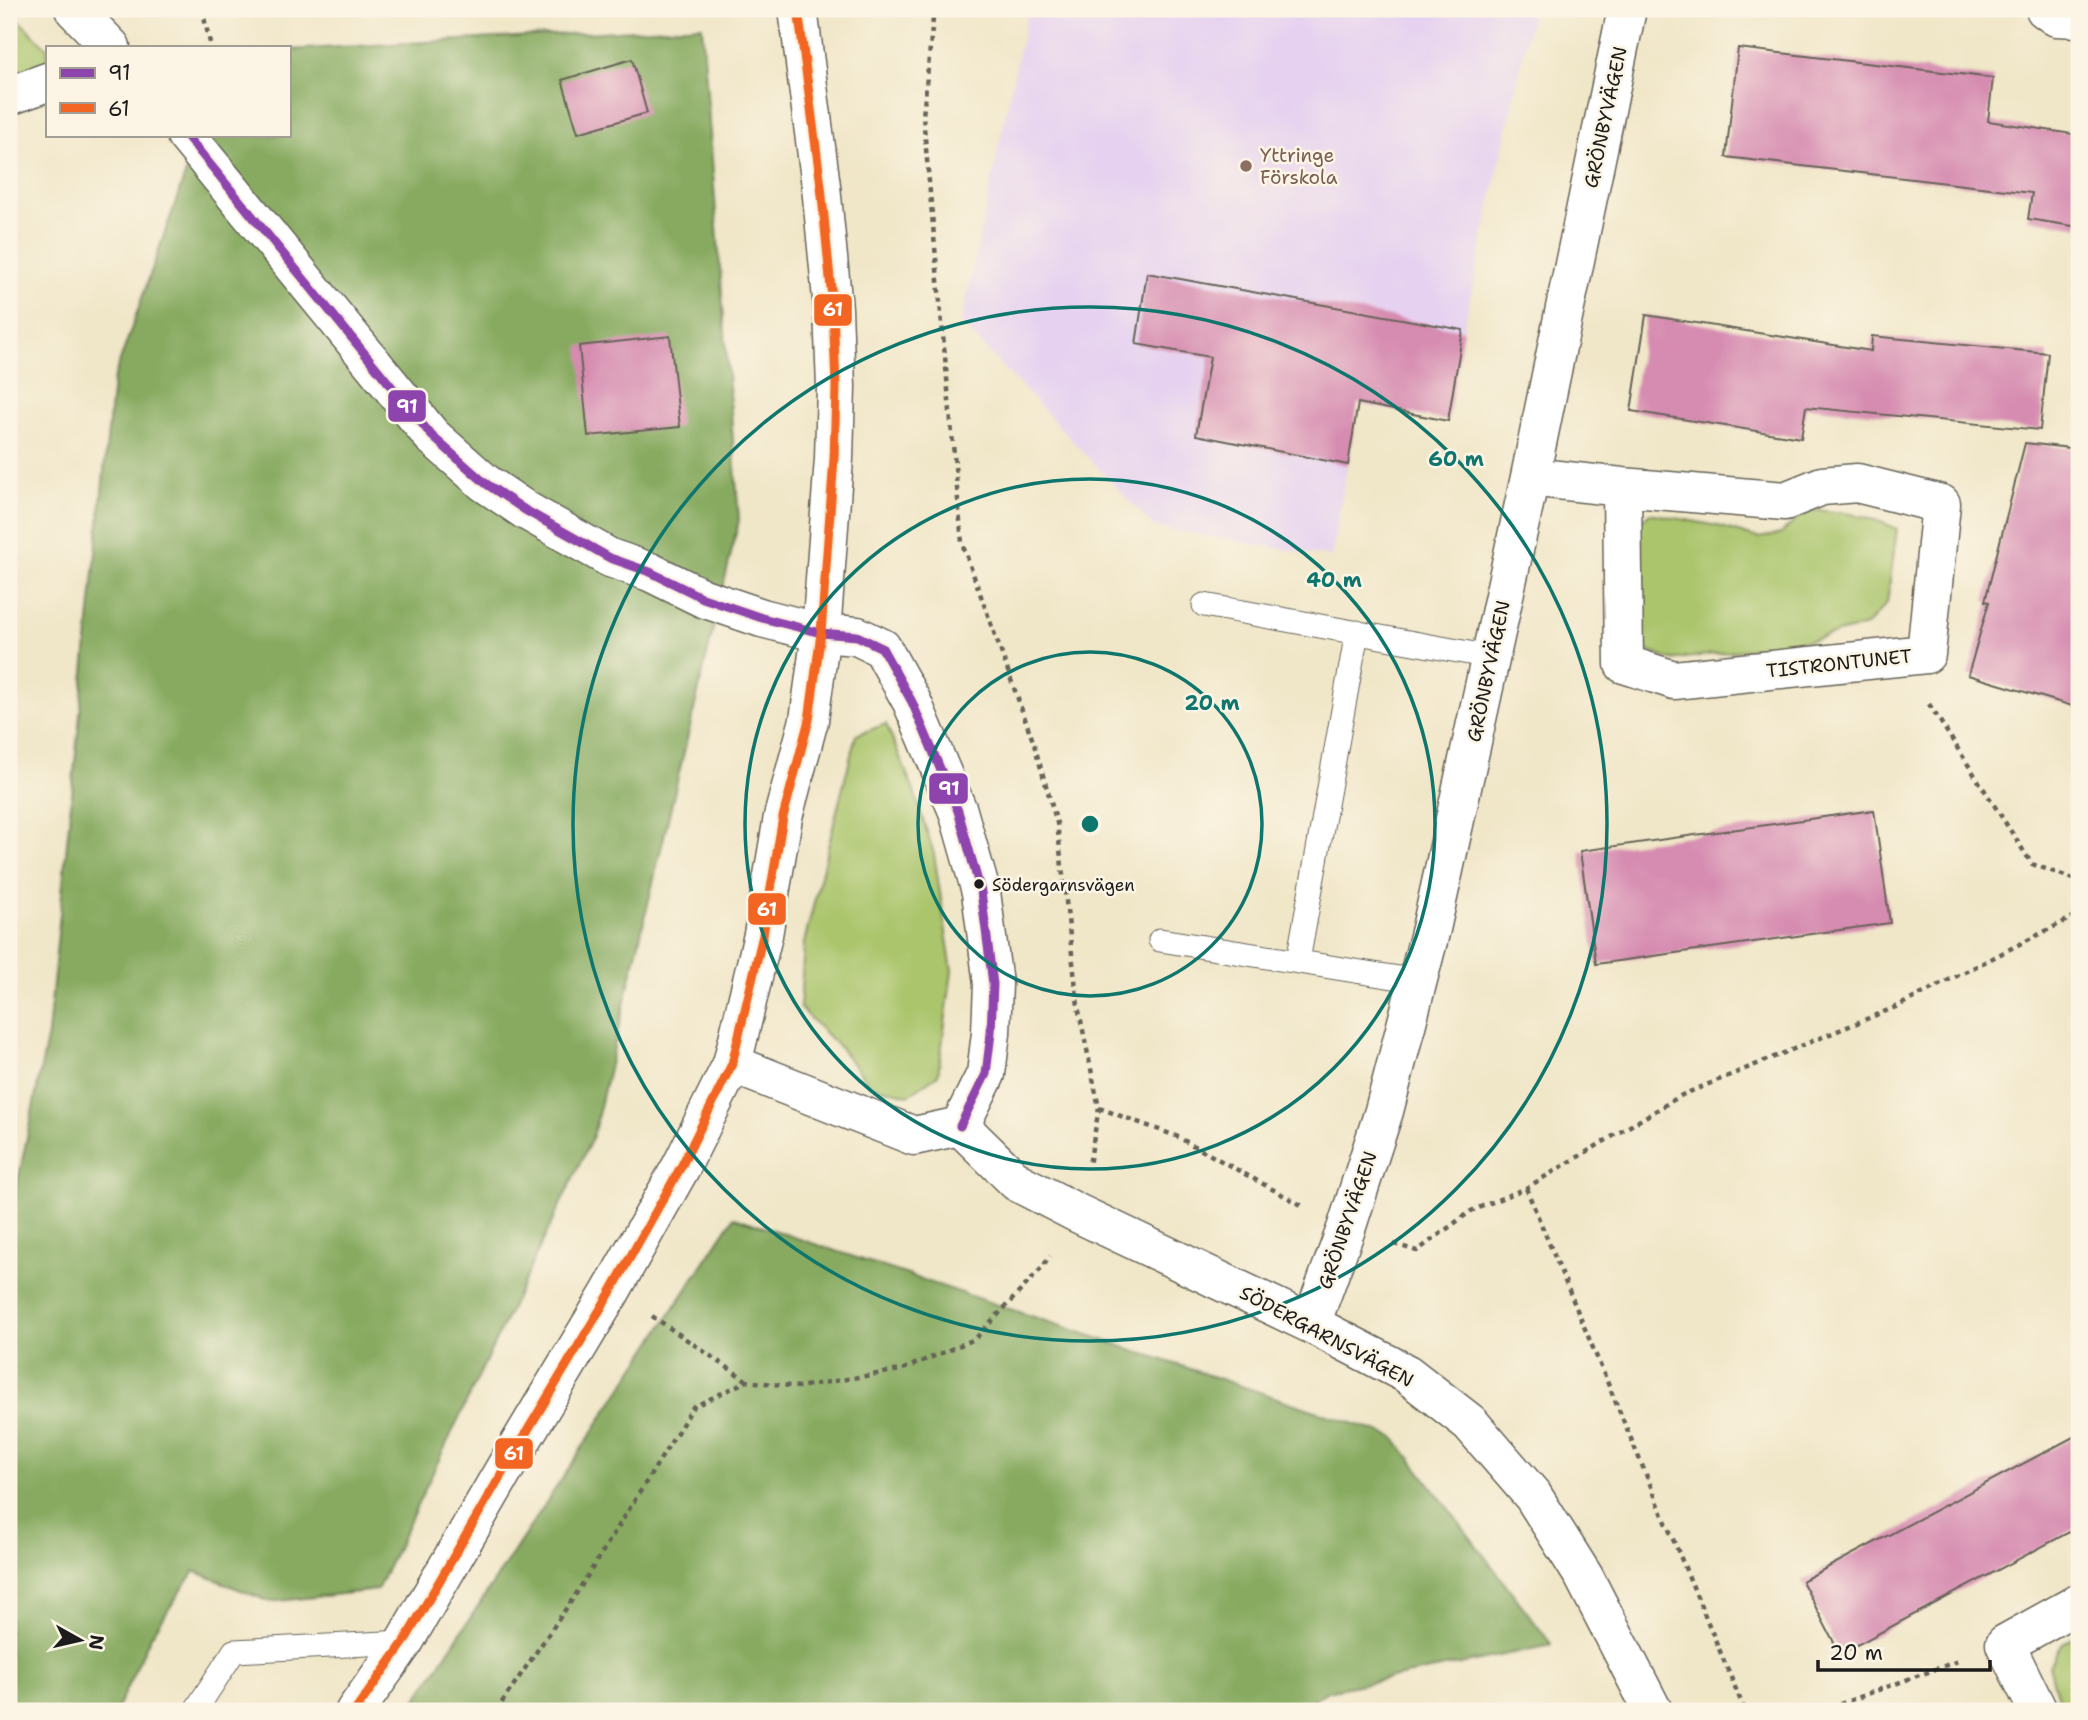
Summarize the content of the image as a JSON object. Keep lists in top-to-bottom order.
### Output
{
  "streets": {
    "street": ["GRÖNBYVÄGEN", "TISTRONTUNET", "SÖDERGARNSVÄGEN"]
  },
  "crossings": [
    ["GRÖNBYVÄGEN", "TISTRONTUNET"],
    ["GRÖNBYVÄGEN", "SÖDERGARNSVÄGEN"]
  ],
  "places": ["Yttringe Förskola", "Södergarnsvägen"],
  "lines": ["transit line 61", "transit line 91"],
  "legend": ["91", "61"],
  "scale_bar": "20 m",
  "north": "right",
  "rings": ["60 m", "40 m", "20 m"]
}
